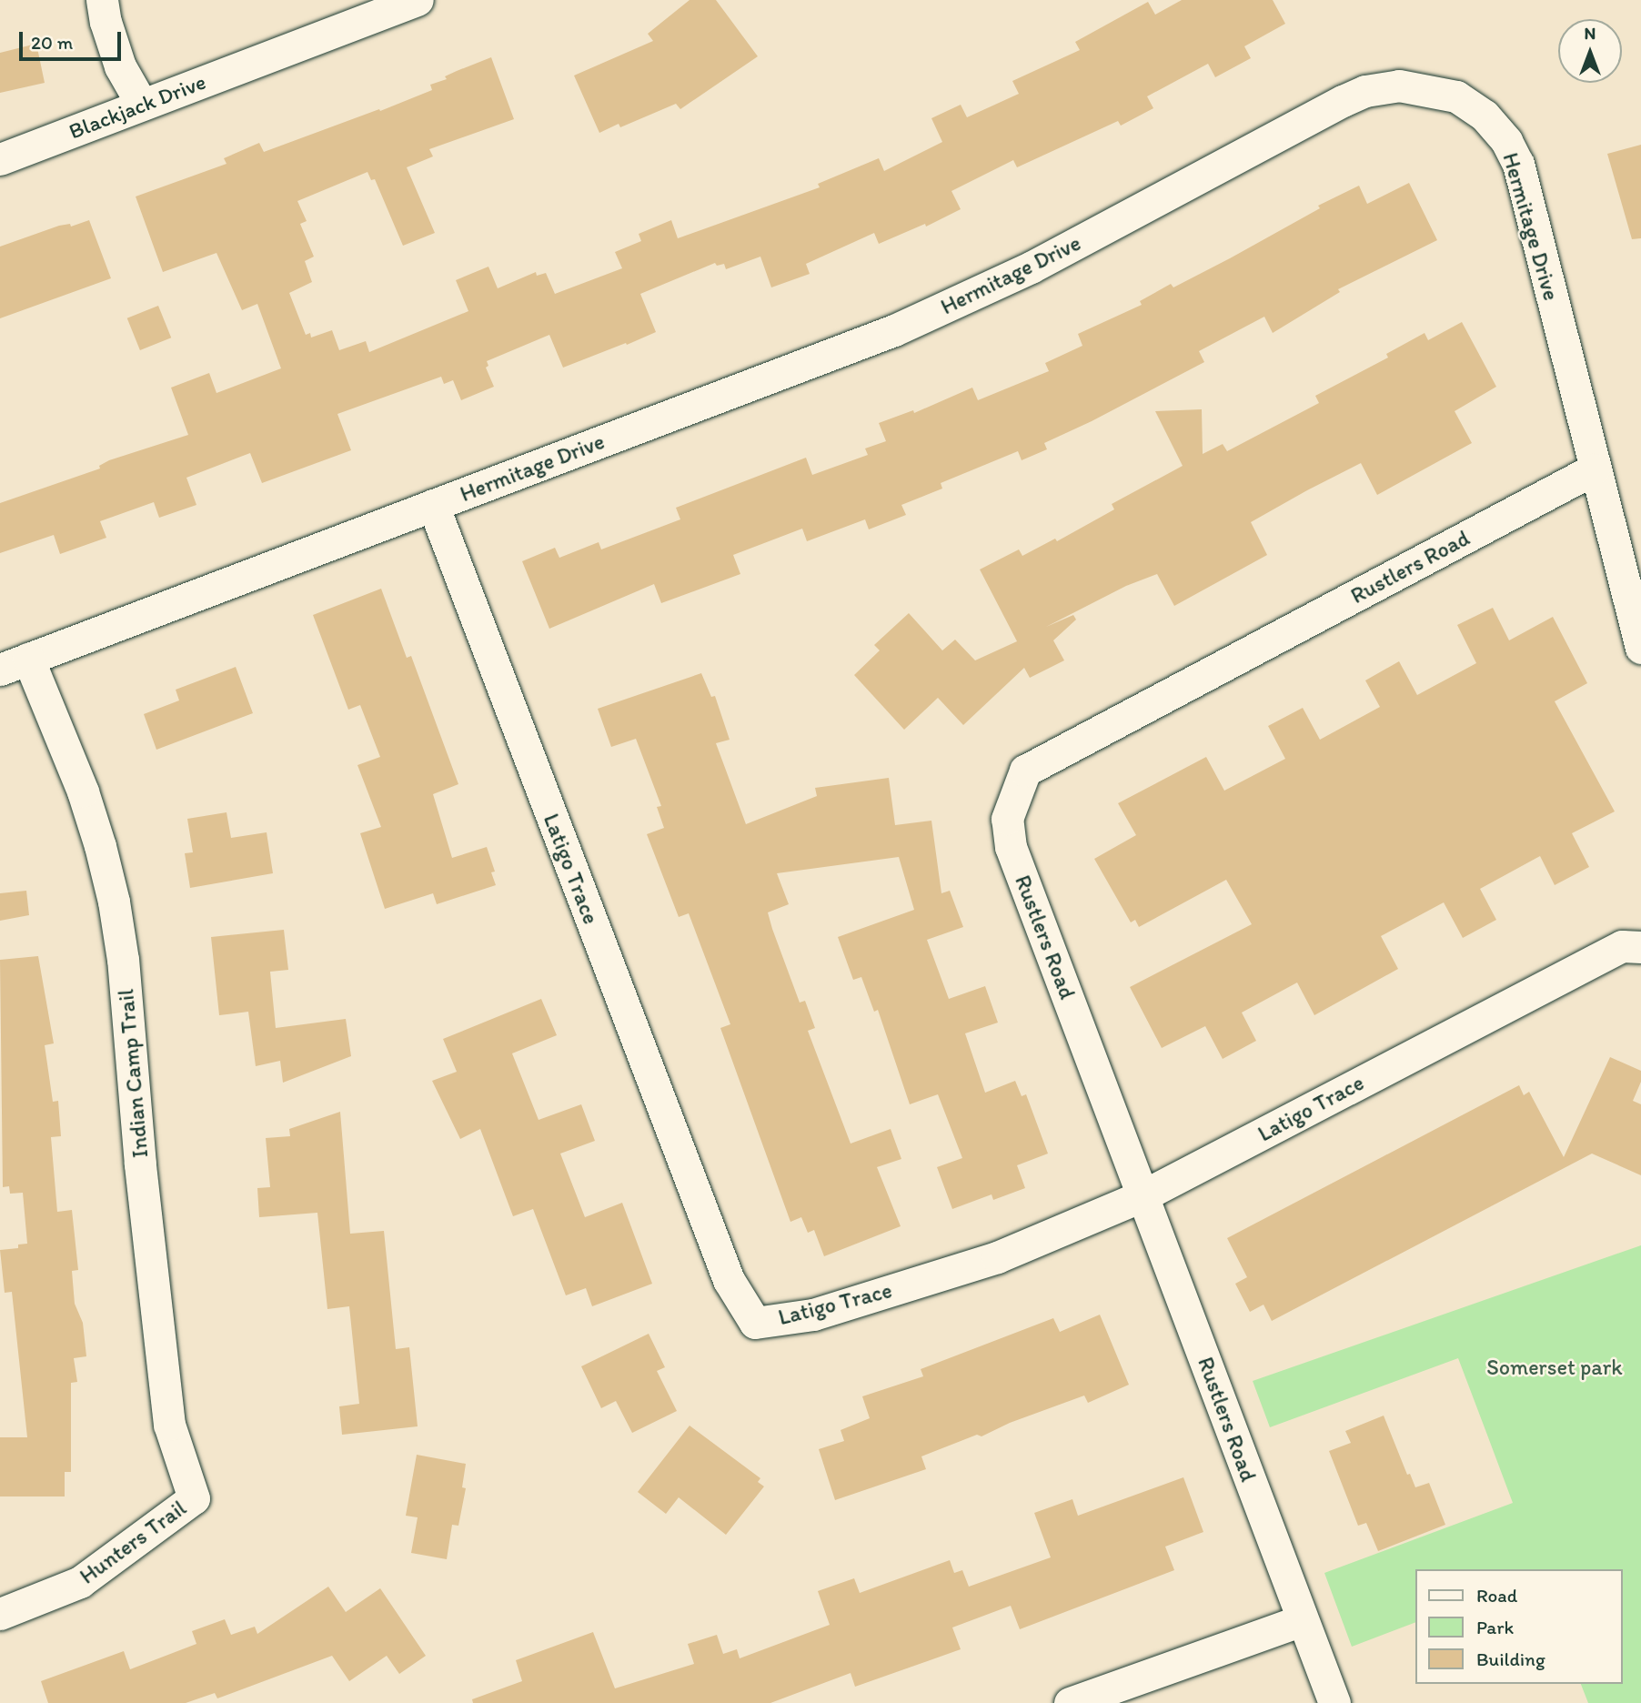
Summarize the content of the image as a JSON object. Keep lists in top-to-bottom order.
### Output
{
  "streets": {
    "street": [
      "Blackjack Drive",
      "Hermitage Drive",
      "Rustlers Road",
      "Latigo Trace",
      "Indian Camp Trail",
      "Hunters Trail"
    ]
  },
  "crossings": [
    ["Hermitage Drive", "Rustlers Road"],
    ["Hermitage Drive", "Latigo Trace"],
    ["Hermitage Drive", "Indian Camp Trail"],
    ["Rustlers Road", "Latigo Trace"],
    ["Indian Camp Trail", "Hunters Trail"]
  ],
  "parks": ["Somerset park"],
  "legend": ["Road", "Park", "Building"],
  "scale_bar": "20 m",
  "north": "top"
}
